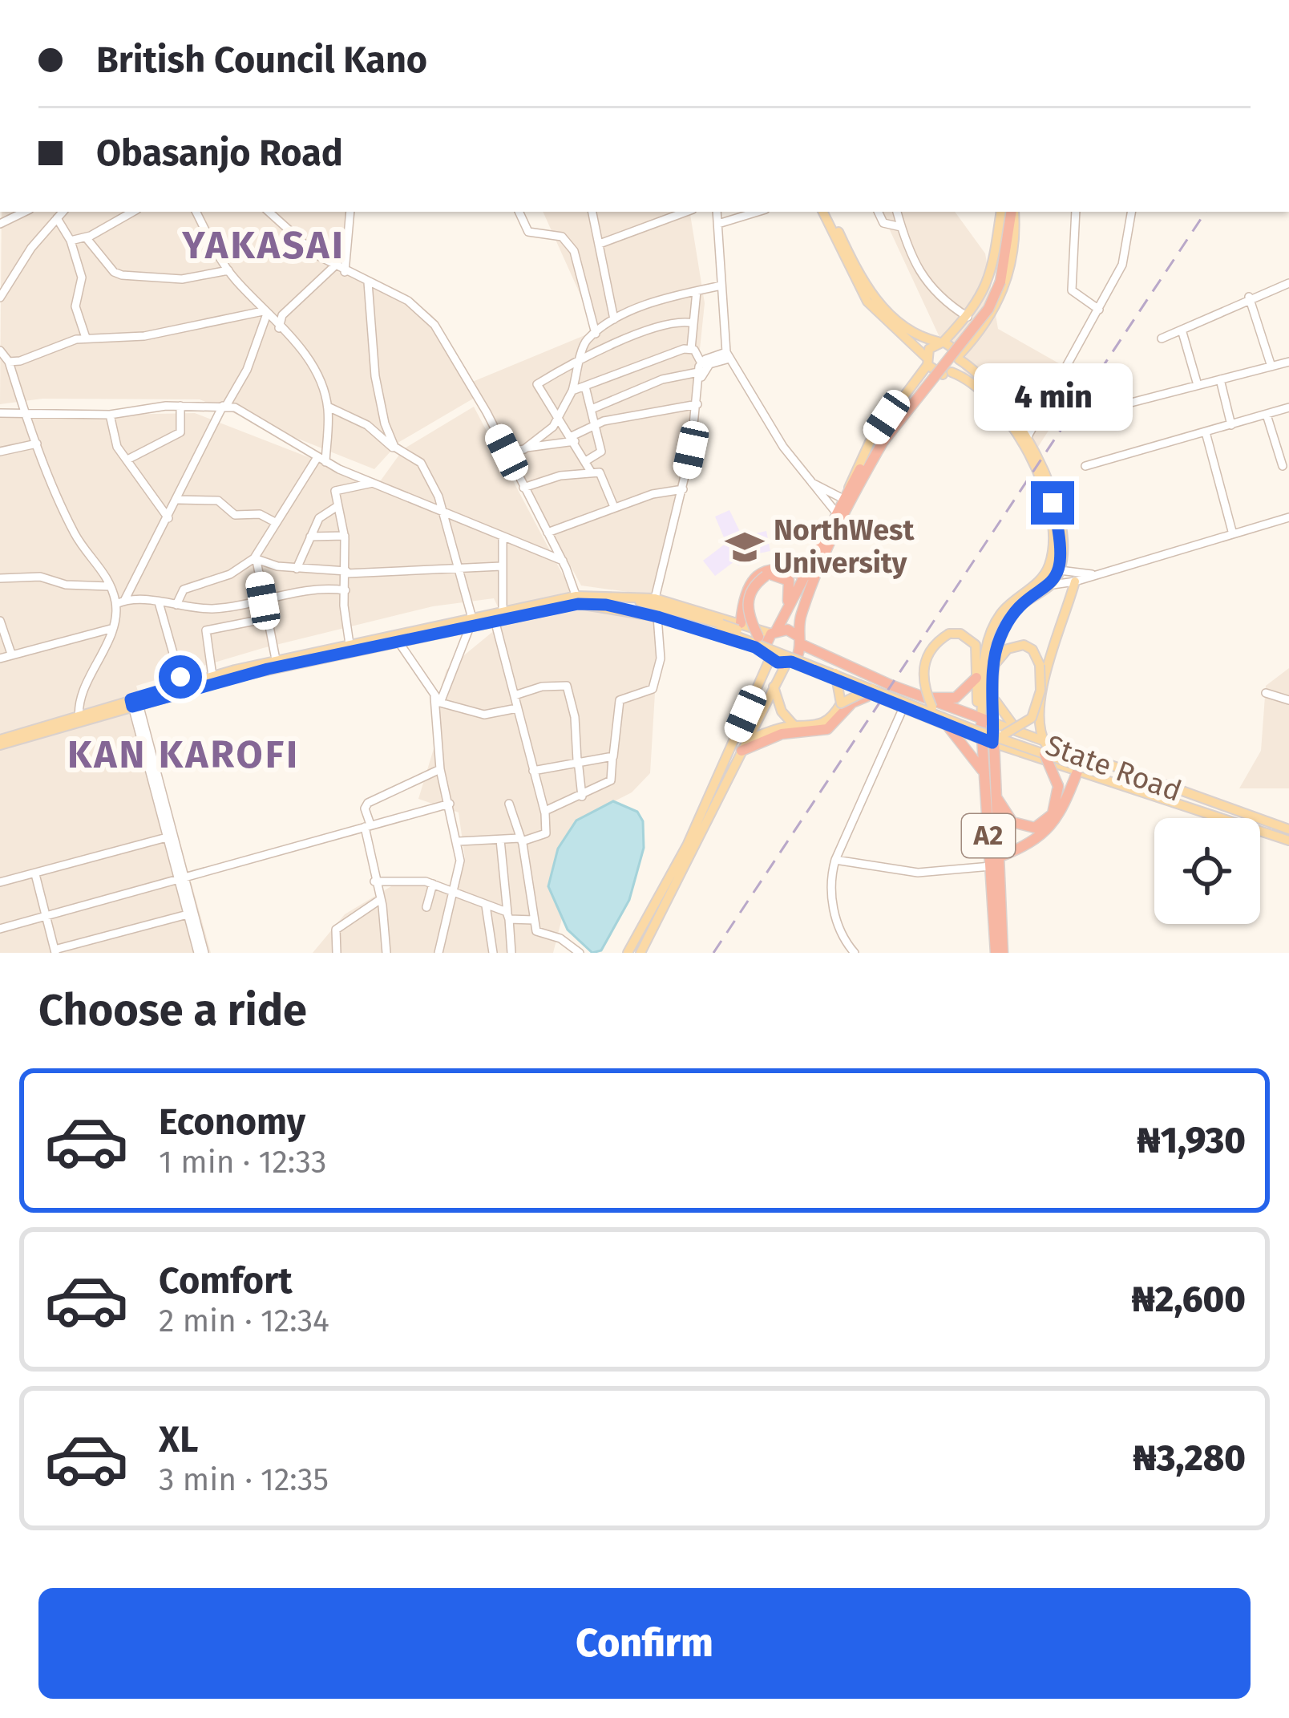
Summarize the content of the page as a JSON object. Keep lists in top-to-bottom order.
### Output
{
  "streets": {
    "highway": ["A2"],
    "main road": ["State Road"]
  },
  "crossings": [
    ["State Road", "A2"]
  ],
  "districts": ["YAKASAI", "KAN KAROFI"],
  "places": {
    "school or university": ["NorthWest University"]
  },
  "page": {
    "banner": ["British Council Kano", "Obasanjo Road"],
    "bubble": "4 min",
    "heading": "Choose a ride",
    "list": [
      {
        "name": "Economy",
        "note": "1 min · 12:33",
        "value": "₦1,930"
      },
      {
        "name": "Comfort",
        "note": "2 min · 12:34",
        "value": "₦2,600"
      },
      {
        "name": "XL",
        "note": "3 min · 12:35",
        "value": "₦3,280"
      }
    ],
    "buttons": "Confirm"
  }
}
